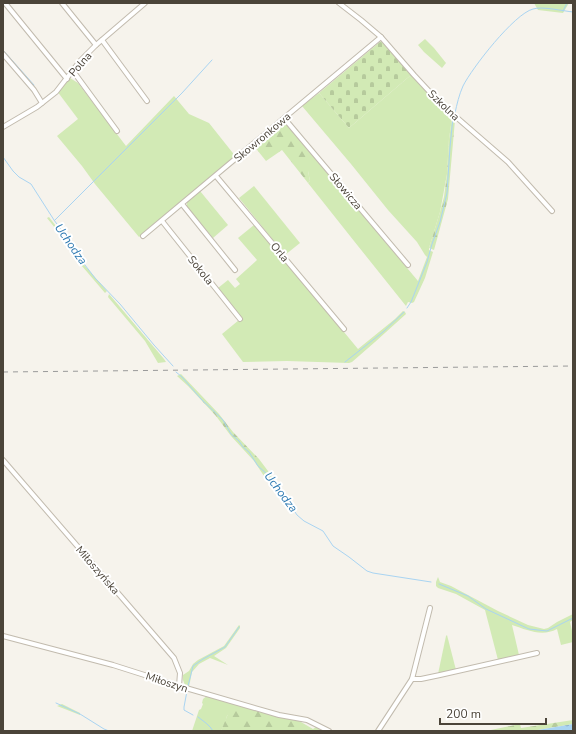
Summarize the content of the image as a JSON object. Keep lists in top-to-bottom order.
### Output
{
  "streets": {
    "street": [
      "Polna",
      "Szkolna",
      "Skowronkowa",
      "Słowicza",
      "Orla",
      "Sokola",
      "Miłoszyńska",
      "Miłoszyn"
    ]
  },
  "crossings": [
    ["Szkolna", "Skowronkowa"],
    ["Skowronkowa", "Słowicza"],
    ["Skowronkowa", "Orla"],
    ["Skowronkowa", "Sokola"],
    ["Miłoszyńska", "Miłoszyn"]
  ],
  "water": ["Uchodza"],
  "scale_bar": "200 m"
}
